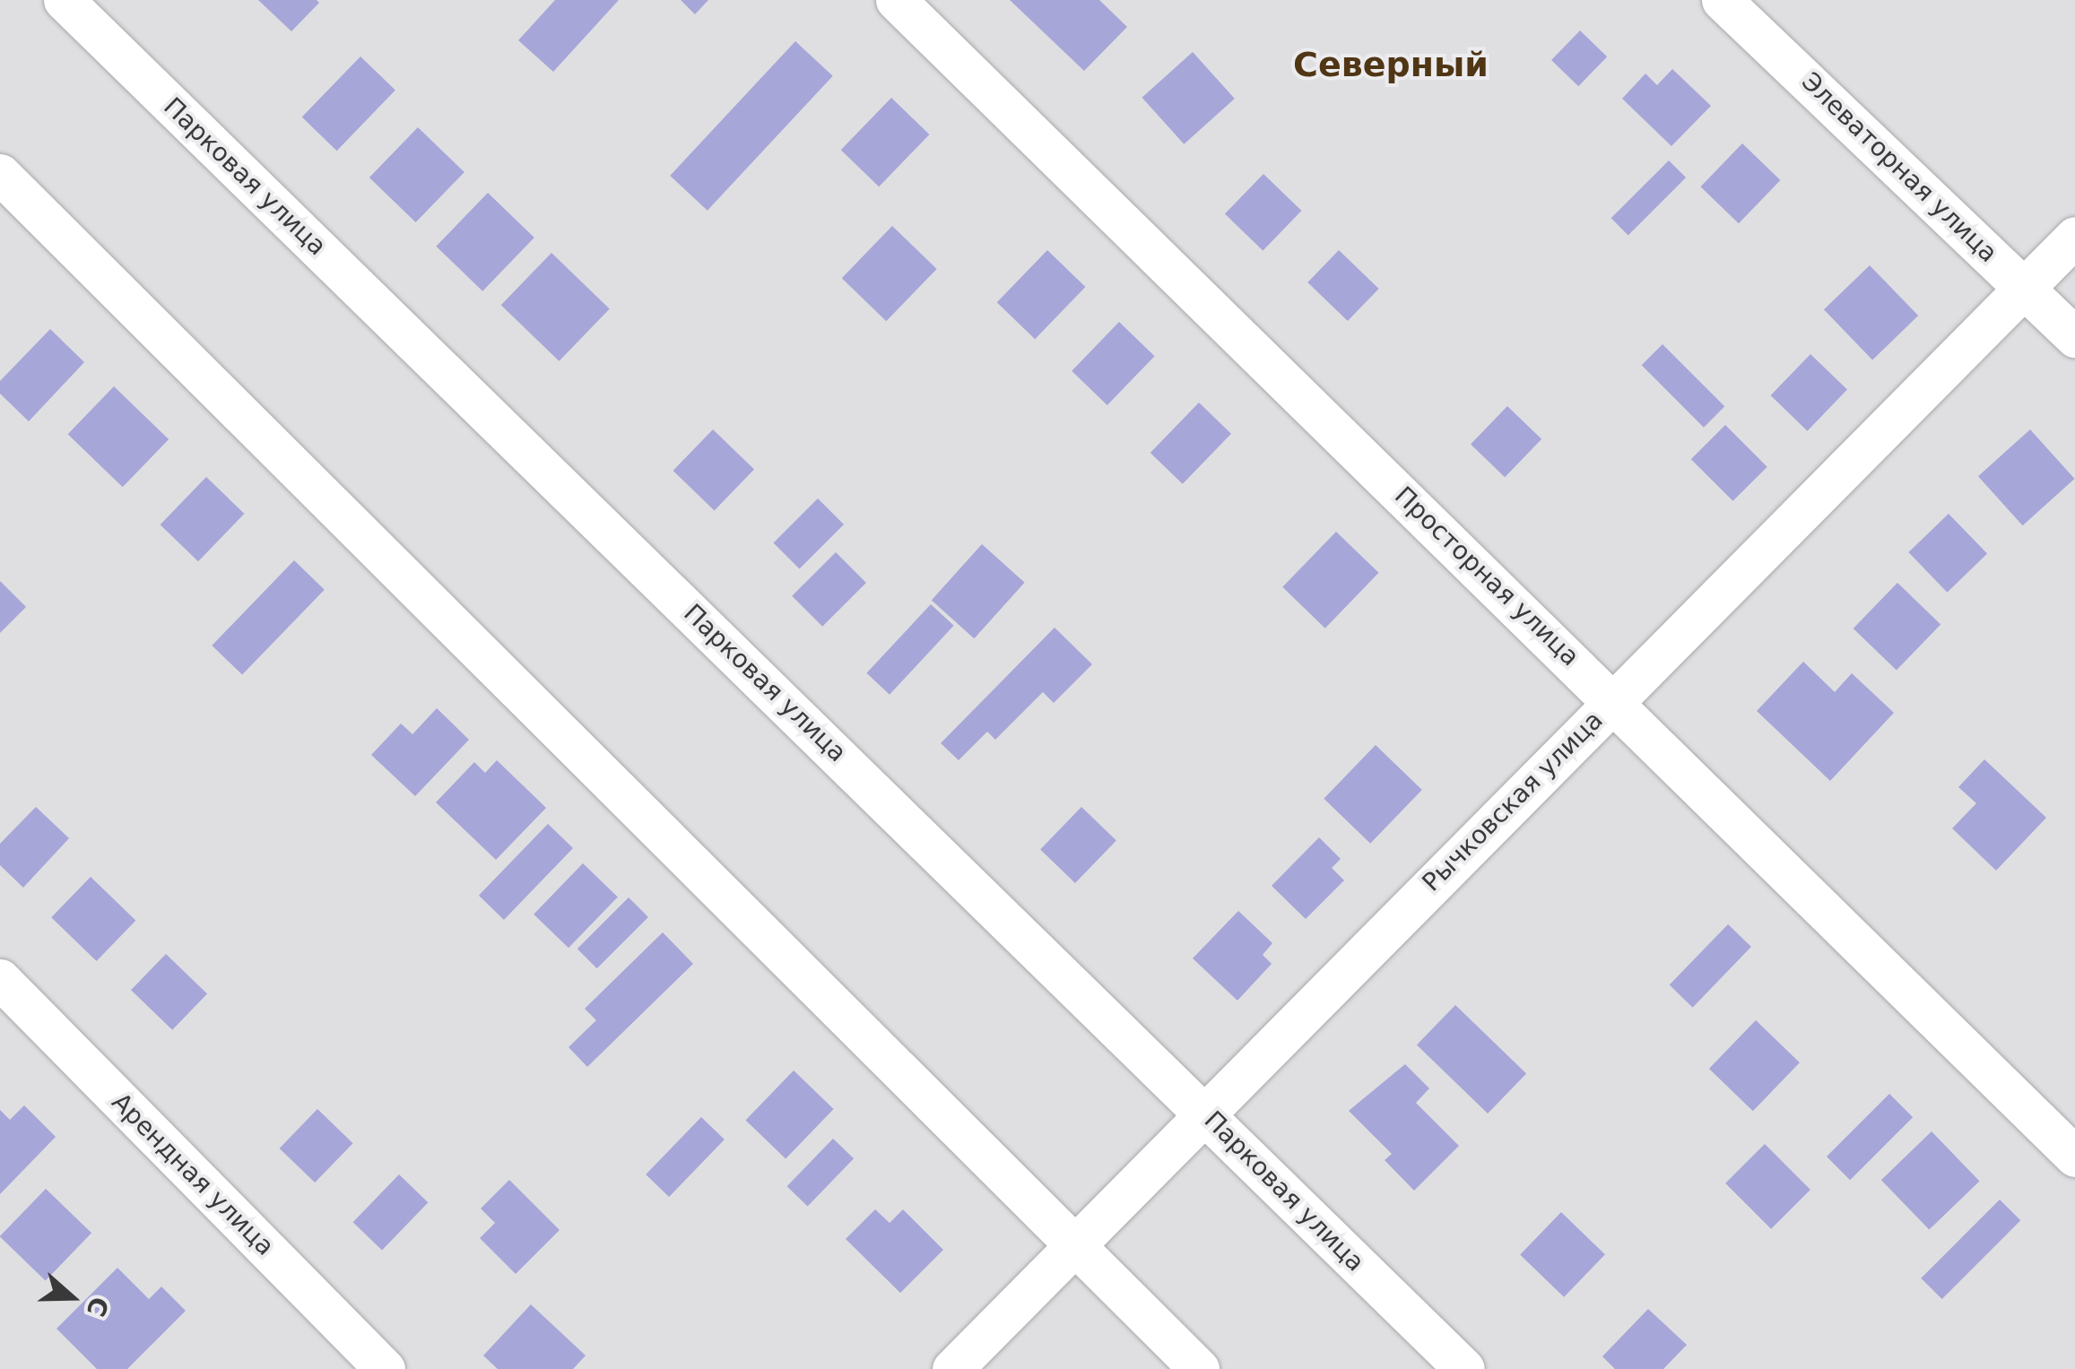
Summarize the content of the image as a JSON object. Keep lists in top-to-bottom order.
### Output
{
  "streets": {
    "street": [
      "Элеваторная улица",
      "Парковая улица",
      "Просторная улица",
      "Рычковская улица",
      "Арендная улица"
    ]
  },
  "crossings": [
    ["Элеваторная улица", "Рычковская улица"],
    ["Парковая улица", "Рычковская улица"],
    ["Просторная улица", "Рычковская улица"]
  ],
  "districts": ["Северный"],
  "north": "right"
}
